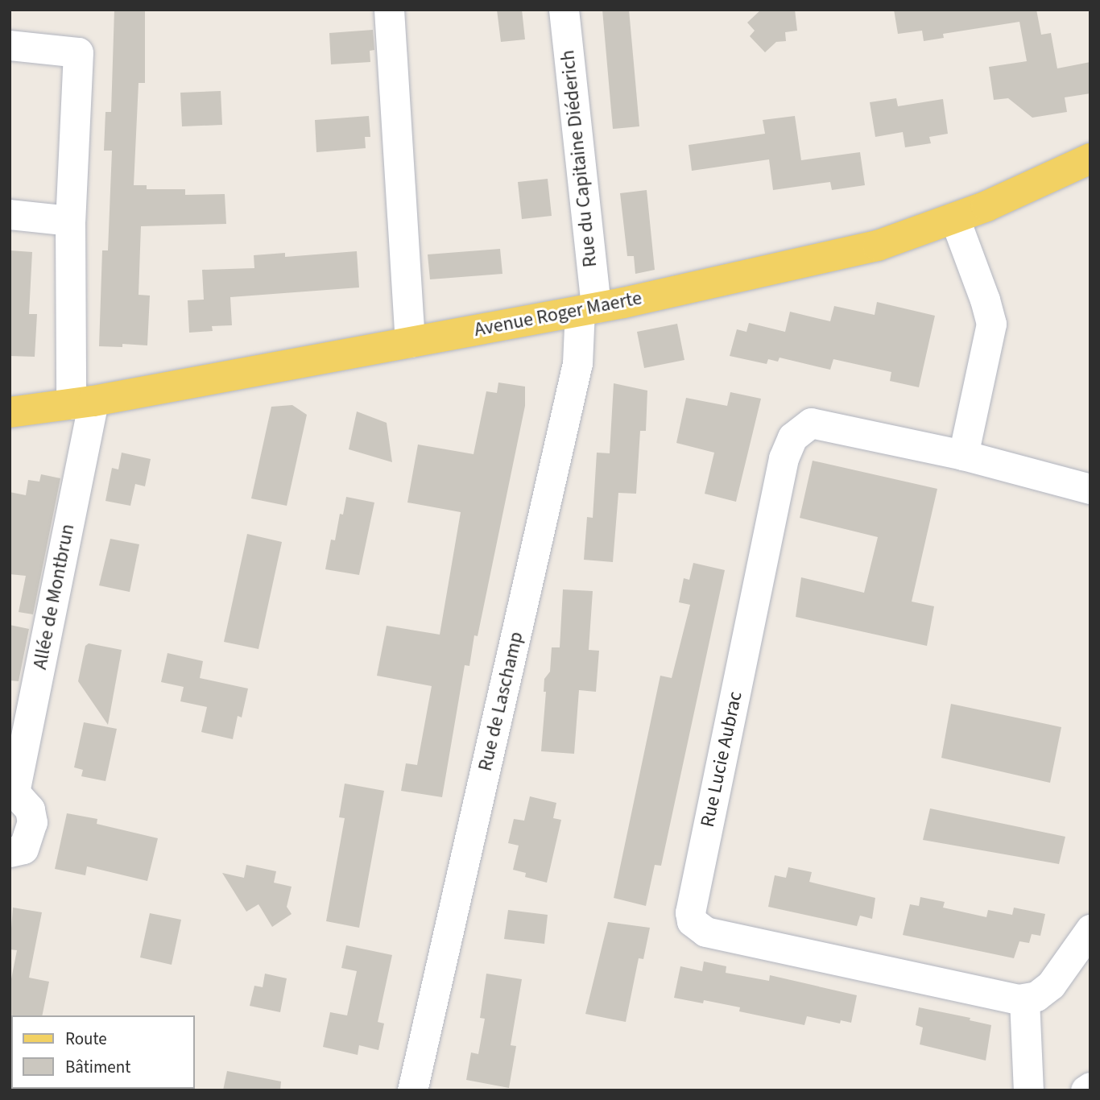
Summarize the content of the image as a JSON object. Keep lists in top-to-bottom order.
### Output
{
  "streets": {
    "main road": ["Avenue Roger Maerte"],
    "street": [
      "Rue du Capitaine Diéderich",
      "Allée de Montbrun",
      "Rue de Laschamp",
      "Rue Lucie Aubrac"
    ]
  },
  "crossings": [
    ["Rue du Capitaine Diéderich", "Avenue Roger Maerte"],
    ["Rue du Capitaine Diéderich", "Rue de Laschamp"],
    ["Avenue Roger Maerte", "Allée de Montbrun"],
    ["Avenue Roger Maerte", "Rue de Laschamp"]
  ],
  "legend": ["Route", "Bâtiment"]
}
